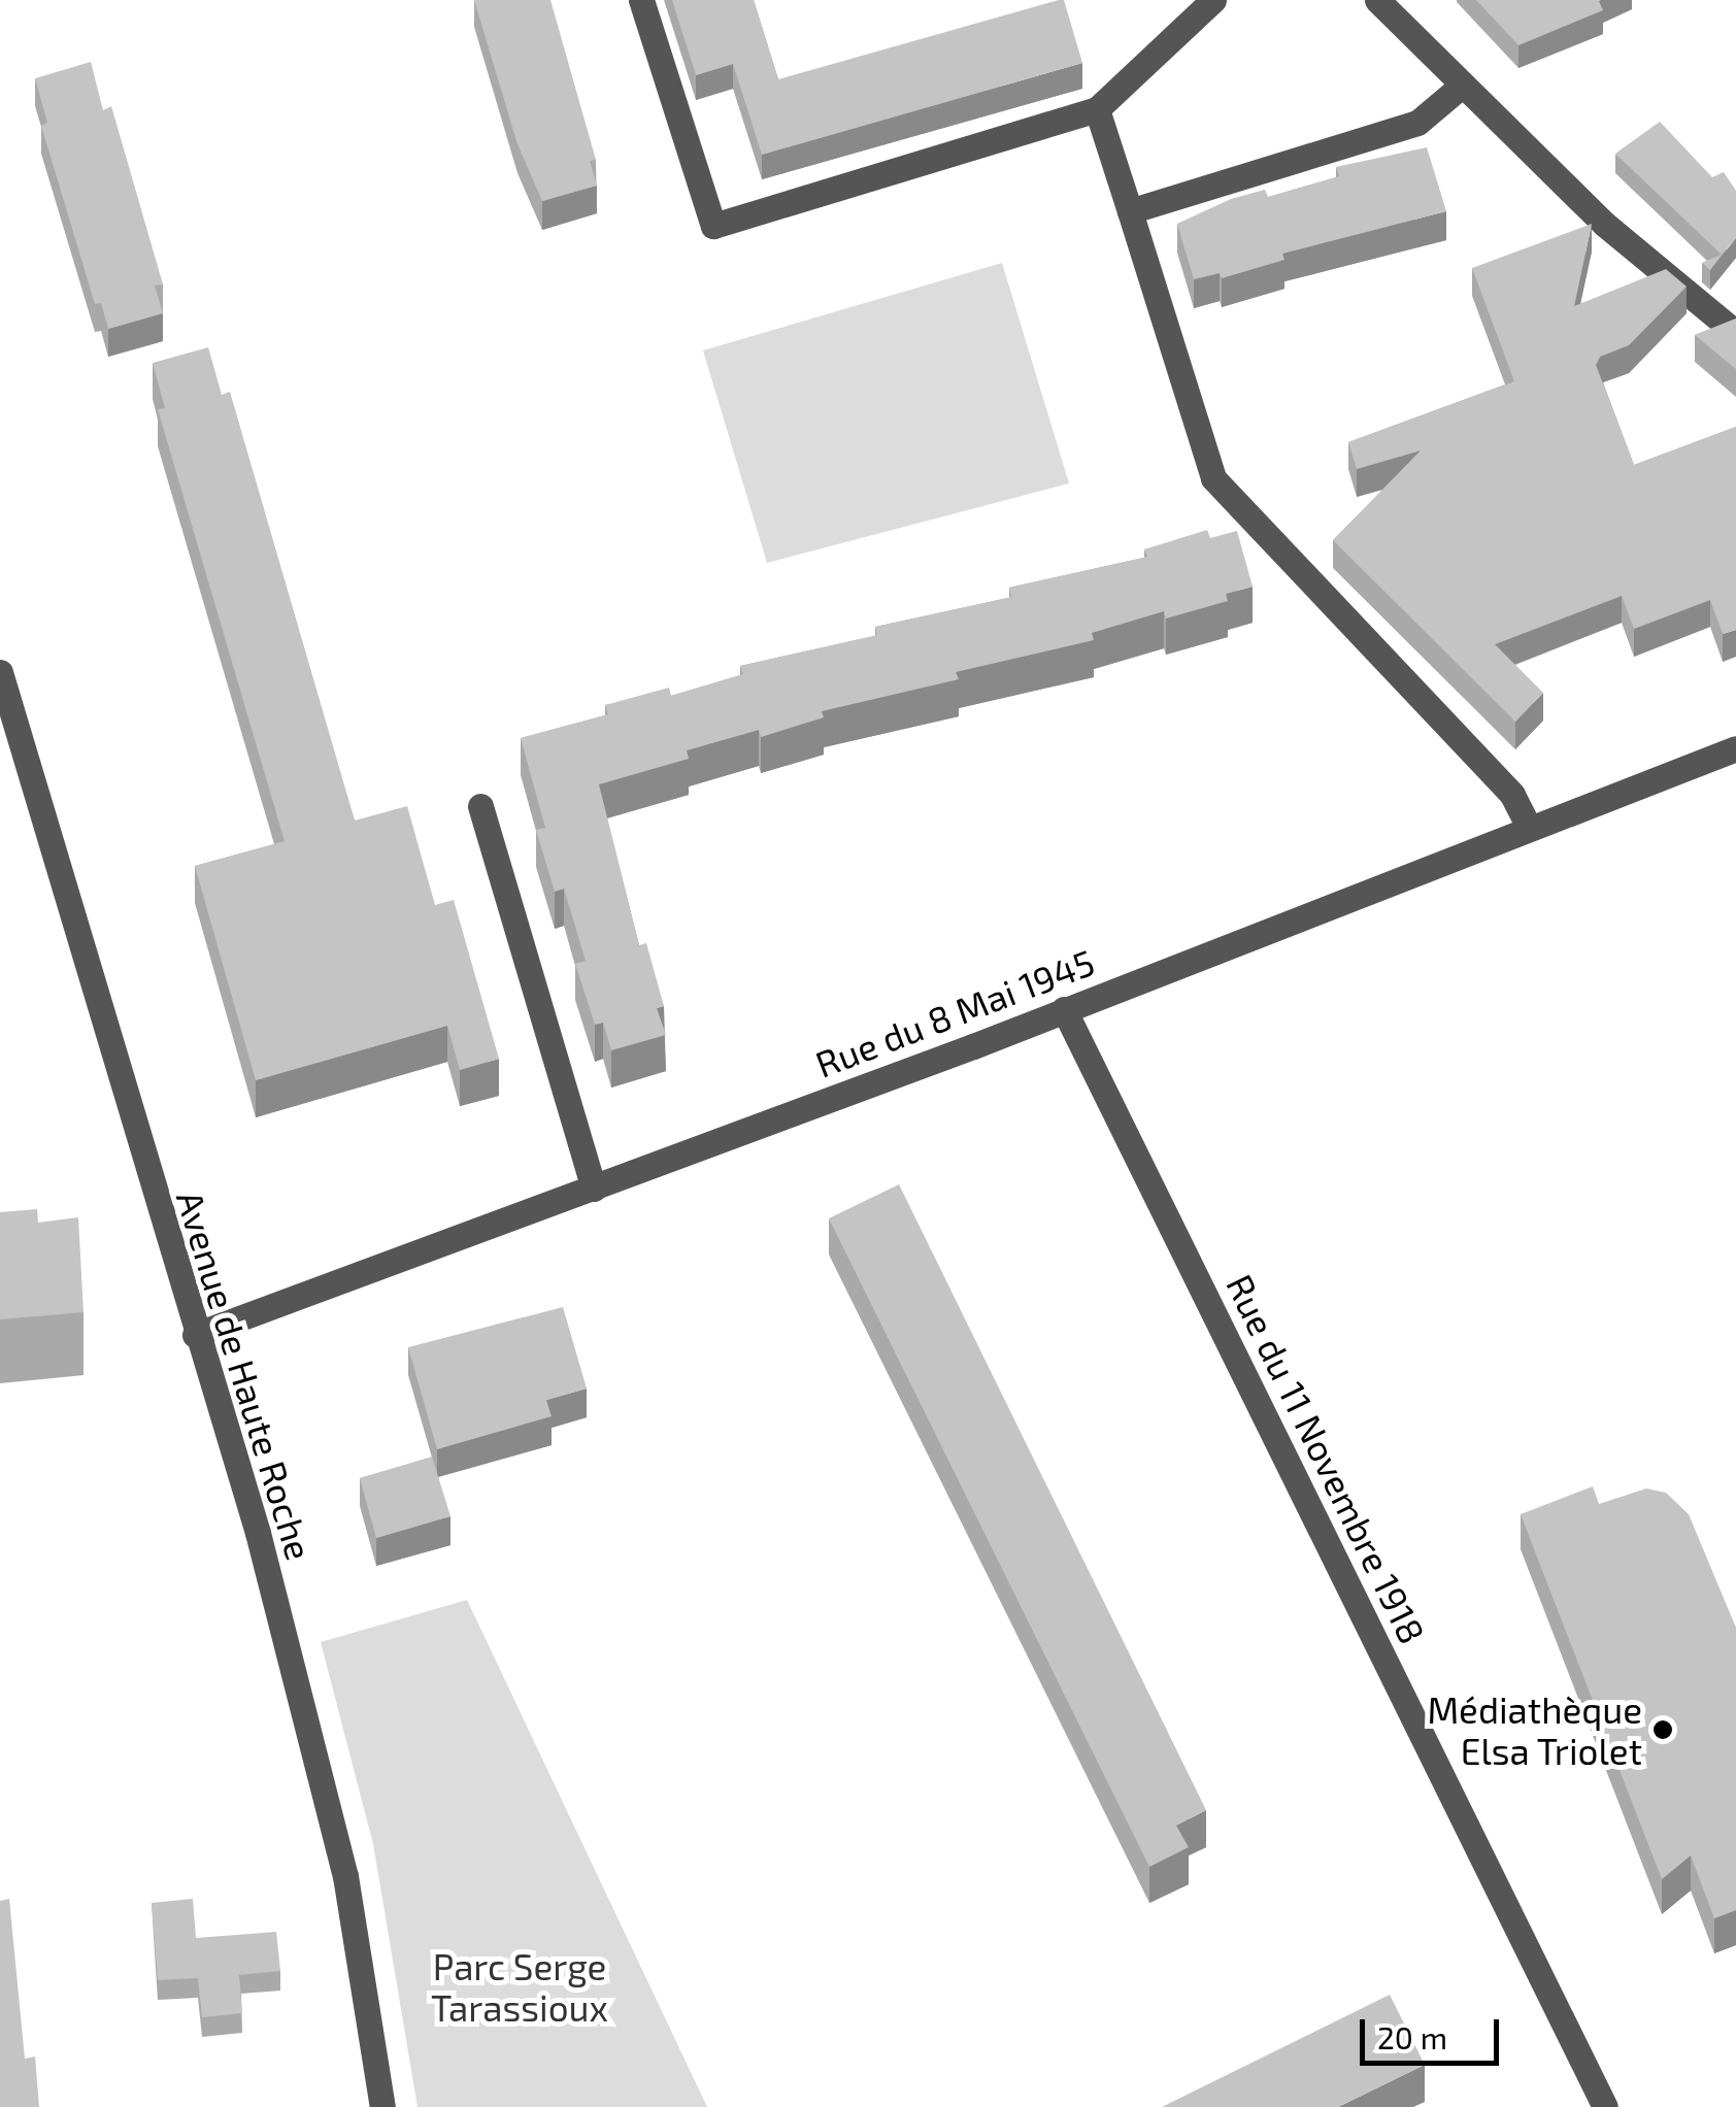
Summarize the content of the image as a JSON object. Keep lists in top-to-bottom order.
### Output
{
  "streets": {
    "street": ["Rue du 8 Mai 1945", "Avenue de Haute Roche", "Rue du 11 Novembre 1918"]
  },
  "crossings": [
    ["Rue du 8 Mai 1945", "Avenue de Haute Roche"],
    ["Rue du 8 Mai 1945", "Rue du 11 Novembre 1918"]
  ],
  "parks": ["Parc Serge Tarassioux"],
  "places": ["Médiathèque Elsa Triolet"],
  "scale_bar": "20 m"
}
